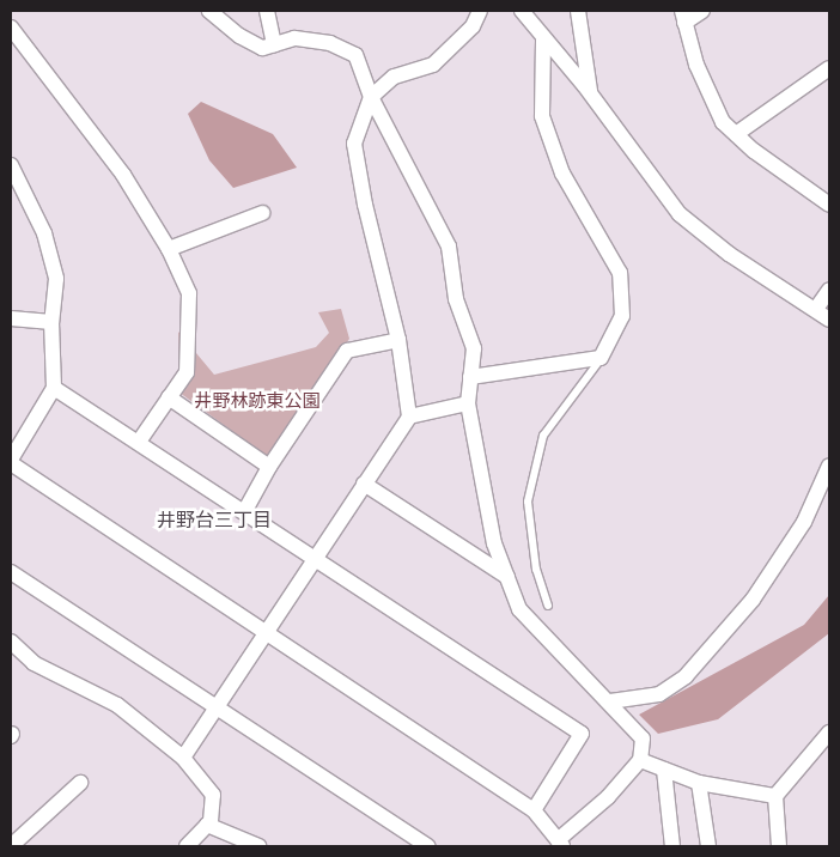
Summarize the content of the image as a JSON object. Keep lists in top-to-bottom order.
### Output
{
  "districts": ["井野台三丁目"],
  "parks": ["井野林跡東公園"]
}
